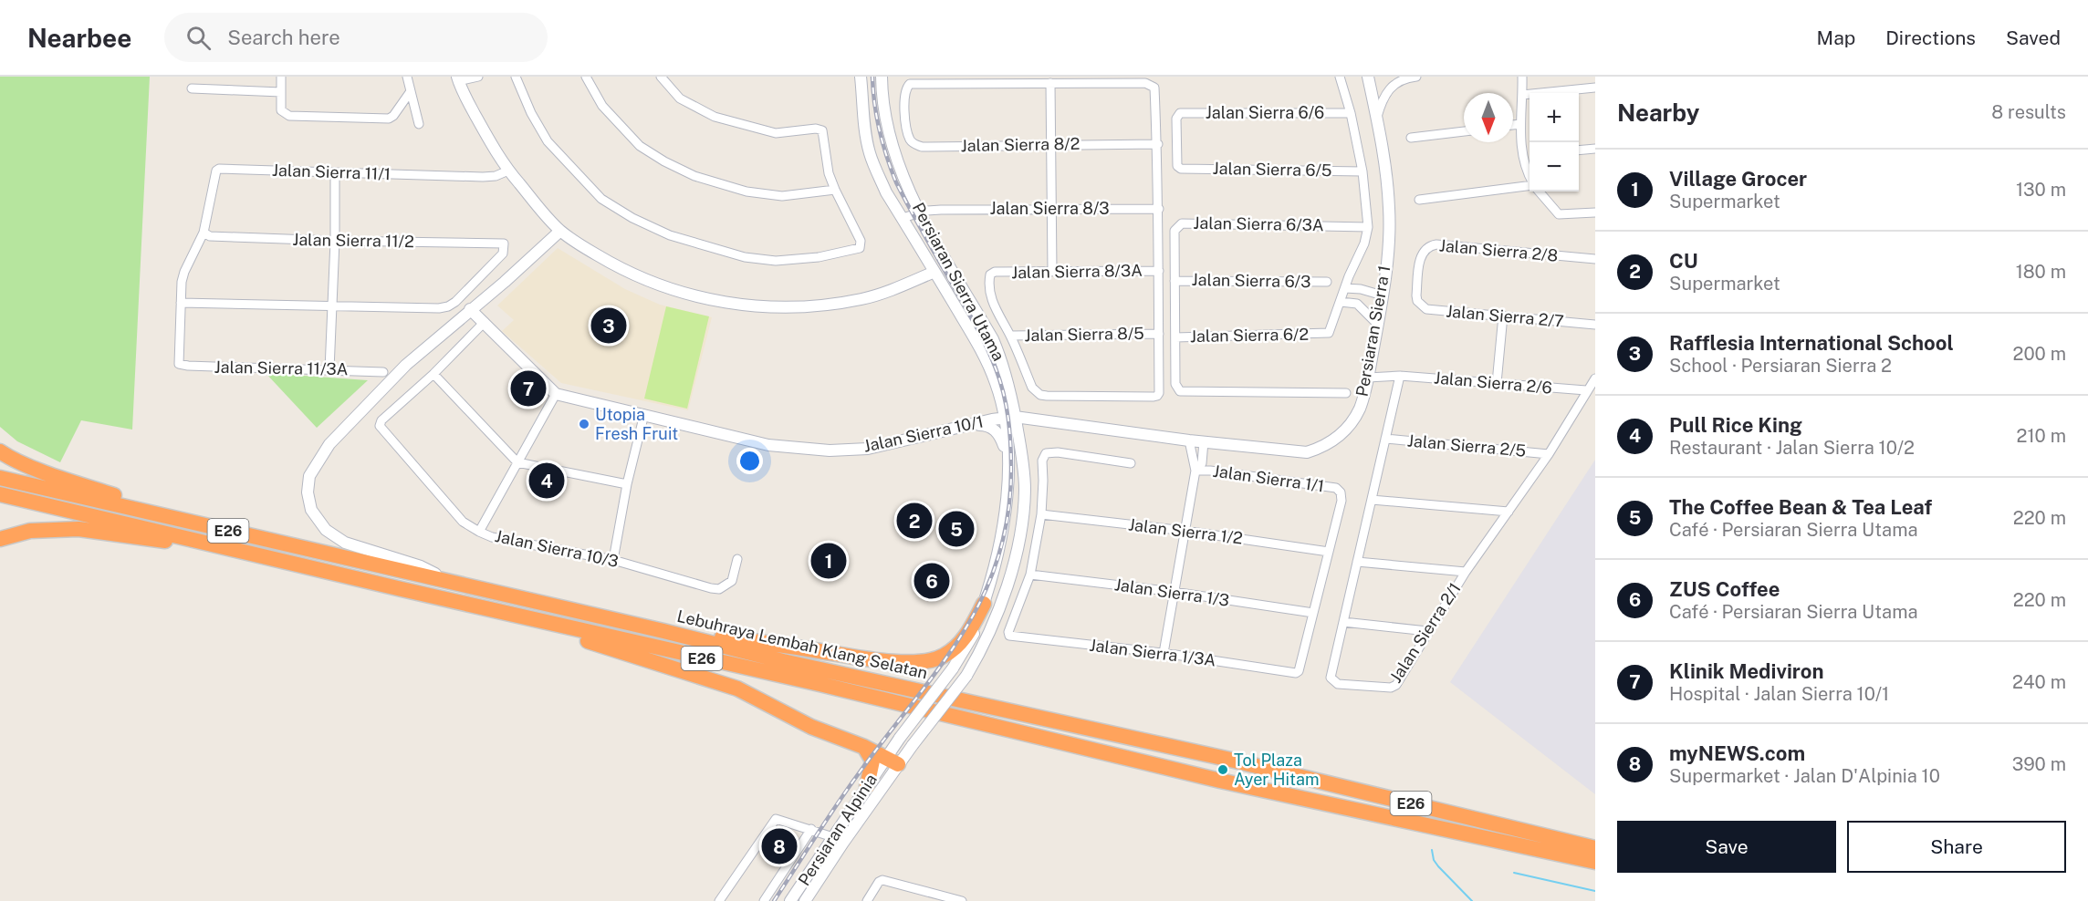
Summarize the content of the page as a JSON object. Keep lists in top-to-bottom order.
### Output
{
  "streets": {
    "highway": ["E26", "Lebuhraya Lembah Klang Selatan"],
    "street": [
      "Jalan Sierra 6/6",
      "Jalan Sierra 8/2",
      "Jalan Sierra 6/5",
      "Jalan Sierra 11/1",
      "Jalan Sierra 8/3",
      "Jalan Sierra 6/3A",
      "Jalan Sierra 11/2",
      "Jalan Sierra 2/8",
      "Jalan Sierra 8/3A",
      "Jalan Sierra 6/3",
      "Persiaran Sierra Utama",
      "Jalan Sierra 2/7",
      "Persiaran Sierra 1",
      "Jalan Sierra 8/5",
      "Jalan Sierra 6/2",
      "Jalan Sierra 11/3A",
      "Jalan Sierra 2/6",
      "Jalan Sierra 10/1",
      "Jalan Sierra 2/5",
      "Jalan Sierra 1/1",
      "Jalan Sierra 1/2",
      "Jalan Sierra 10/3",
      "Jalan Sierra 1/3",
      "Jalan Sierra 2/1",
      "Jalan Sierra 1/3A",
      "Persiaran Alpinia"
    ]
  },
  "crossings": [
    ["Jalan Sierra 6/6", "Jalan Sierra 6/5"],
    ["Jalan Sierra 11/1", "Jalan Sierra 11/2"],
    ["Jalan Sierra 8/3", "Persiaran Sierra Utama"],
    ["Jalan Sierra 6/3A", "Jalan Sierra 6/3"],
    ["Jalan Sierra 6/3A", "Jalan Sierra 6/2"],
    ["Jalan Sierra 2/8", "Jalan Sierra 2/7"],
    ["Jalan Sierra 8/3A", "Jalan Sierra 8/5"],
    ["Persiaran Sierra Utama", "Persiaran Sierra 1"],
    ["Persiaran Sierra Utama", "Jalan Sierra 10/1"],
    ["Persiaran Sierra Utama", "Persiaran Alpinia"],
    ["Persiaran Sierra 1", "Jalan Sierra 2/6"],
    ["Persiaran Sierra 1", "Jalan Sierra 10/1"],
    ["Jalan Sierra 2/6", "Jalan Sierra 2/1"],
    ["Jalan Sierra 2/5", "Jalan Sierra 2/1"],
    ["Jalan Sierra 1/1", "Jalan Sierra 1/2"],
    ["Jalan Sierra 1/3", "Jalan Sierra 1/3A"]
  ],
  "places": ["Utopia Fresh Fruit", "Tol Plaza Ayer Hitam"],
  "north": "bottom",
  "page": {
    "header": "Nearbee",
    "search": "Search here",
    "nav": ["Map", "Directions", "Saved"],
    "heading": ["Nearby", "8 results"],
    "map_buttons": ["+", "−"],
    "list": [
      {
        "mark": "1",
        "name": "Village Grocer",
        "note": "Supermarket",
        "value": "130 m"
      },
      {
        "mark": "2",
        "name": "CU",
        "note": "Supermarket",
        "value": "180 m"
      },
      {
        "mark": "3",
        "name": "Rafflesia International School",
        "note": "School · Persiaran Sierra 2",
        "value": "200 m"
      },
      {
        "mark": "4",
        "name": "Pull Rice King",
        "note": "Restaurant · Jalan Sierra 10/2",
        "value": "210 m"
      },
      {
        "mark": "5",
        "name": "The Coffee Bean & Tea Leaf",
        "note": "Café · Persiaran Sierra Utama",
        "value": "220 m"
      },
      {
        "mark": "6",
        "name": "ZUS Coffee",
        "note": "Café · Persiaran Sierra Utama",
        "value": "220 m"
      },
      {
        "mark": "7",
        "name": "Klinik Mediviron",
        "note": "Hospital · Jalan Sierra 10/1",
        "value": "240 m"
      },
      {
        "mark": "8",
        "name": "myNEWS.com",
        "note": "Supermarket · Jalan D'Alpinia 10",
        "value": "390 m"
      }
    ],
    "pins": [
      "3",
      "7",
      "4",
      "2",
      "5",
      "1",
      "6",
      "8"
    ],
    "buttons": ["Save", "Share"]
  }
}
